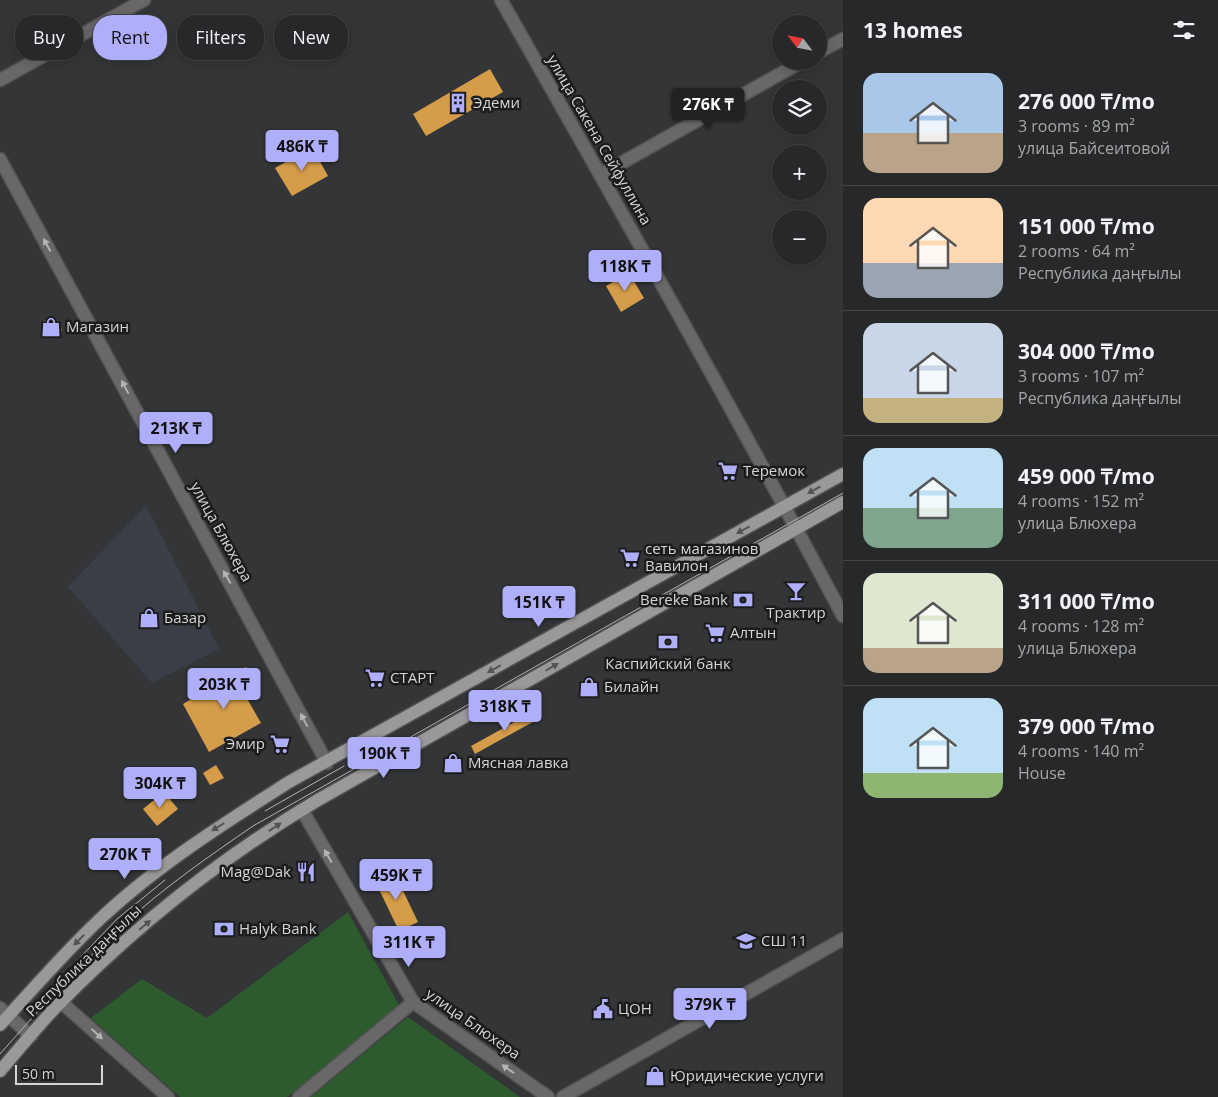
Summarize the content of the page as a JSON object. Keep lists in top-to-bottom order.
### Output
{
  "streets": {
    "main road": ["Республика даңғылы"],
    "street": ["улица Сакена Сейфуллина", "улица Блюхера"]
  },
  "crossings": [
    ["улица Сакена Сейфуллина", "Республика даңғылы"],
    ["улица Блюхера", "Республика даңғылы"]
  ],
  "one_way": ["улица Блюхера"],
  "places": {
    "building": ["Эдеми"],
    "shop": [
      "Магазин",
      "Базар",
      "Билайн",
      "Мясная лавка",
      "Юридические услуги"
    ],
    "supermarket": [
      "Теремок",
      "сеть магазинов Вавилон",
      "Алтын",
      "СТАРТ",
      "Эмир"
    ],
    "bar": ["Трактир"],
    "bank": ["Bereke Bank", "Каспийский банк", "Halyk Bank"],
    "restaurant": ["Mag@Dak"],
    "school or university": ["СШ 11"],
    "public building": ["ЦОН"]
  },
  "scale_bar": "50 m",
  "north": "top left",
  "page": {
    "heading": "13 homes",
    "map_buttons": ["+", "−"],
    "chip": [
      "Buy",
      "Rent",
      "Filters",
      "New"
    ],
    "list": [
      {
        "name": "276 000 ₸/mo",
        "note": "3 rooms · 89 m² · улица Байсеитовой"
      },
      {
        "name": "151 000 ₸/mo",
        "note": "2 rooms · 64 m² · Республика даңғылы"
      },
      {
        "name": "304 000 ₸/mo",
        "note": "3 rooms · 107 m² · Республика даңғылы"
      },
      {
        "name": "459 000 ₸/mo",
        "note": "4 rooms · 152 m² · улица Блюхера"
      },
      {
        "name": "311 000 ₸/mo",
        "note": "4 rooms · 128 m² · улица Блюхера"
      },
      {
        "name": "379 000 ₸/mo",
        "note": "4 rooms · 140 m² · House"
      }
    ],
    "price": [
      "276K ₸",
      "486K ₸",
      "118K ₸",
      "213K ₸",
      "151K ₸",
      "203K ₸",
      "318K ₸",
      "190K ₸",
      "304K ₸",
      "270K ₸",
      "459K ₸",
      "311K ₸",
      "379K ₸"
    ],
    "scale": "50 m"
  }
}
